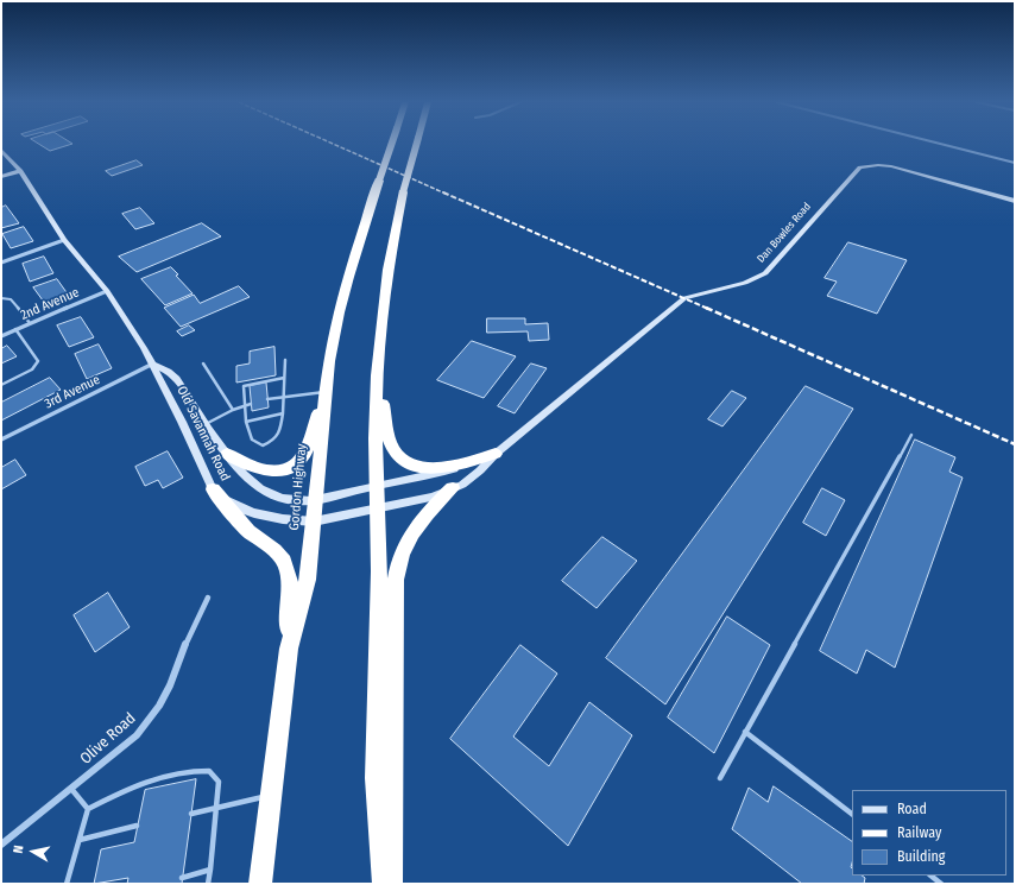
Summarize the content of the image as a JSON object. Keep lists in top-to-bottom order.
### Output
{
  "streets": {
    "highway": ["Gordon Highway"],
    "street": [
      "Dan Bowles Road",
      "2nd Avenue",
      "3rd Avenue",
      "Old Savannah Road",
      "Olive Road"
    ]
  },
  "crossings": [
    ["Dan Bowles Road", "Old Savannah Road"],
    ["2nd Avenue", "Old Savannah Road"],
    ["3rd Avenue", "Old Savannah Road"],
    ["Old Savannah Road", "Gordon Highway"]
  ],
  "legend": ["Road", "Railway", "Building"],
  "north": "left"
}
